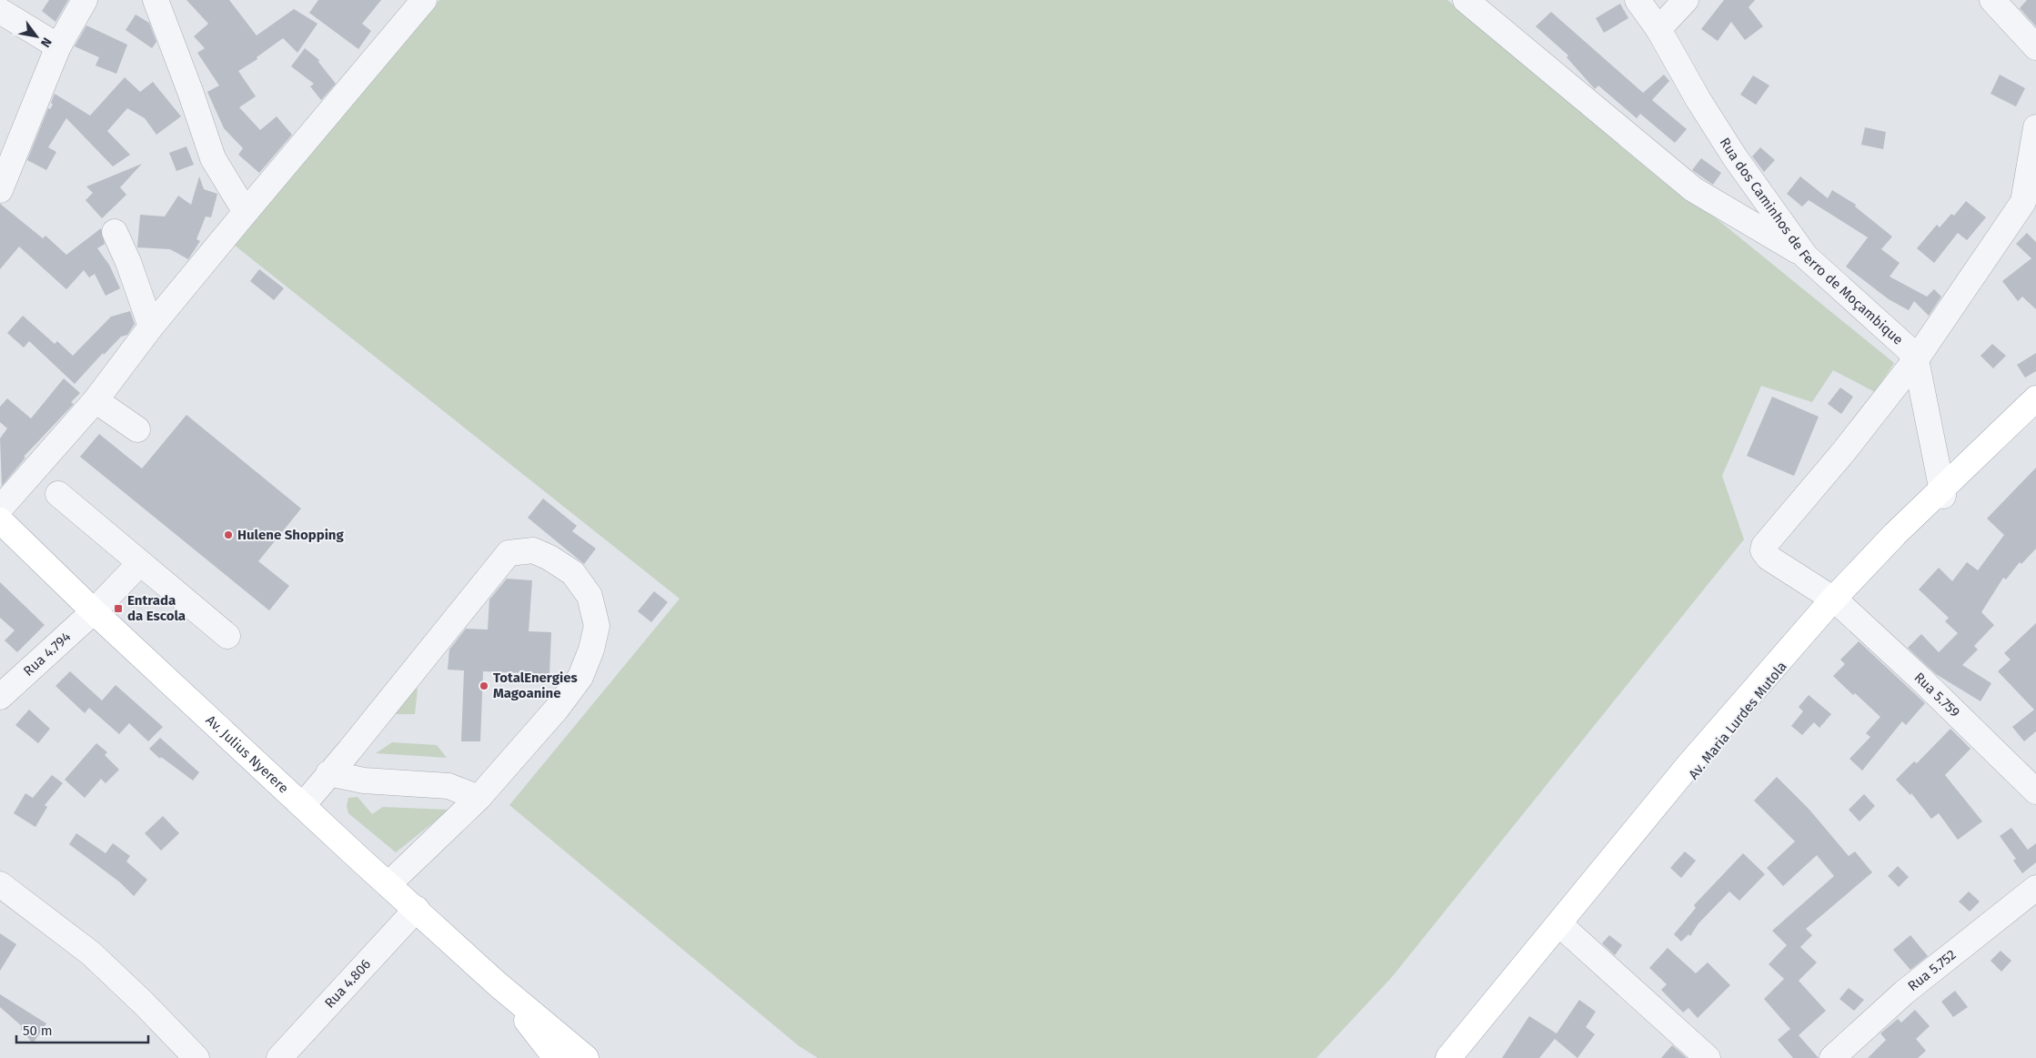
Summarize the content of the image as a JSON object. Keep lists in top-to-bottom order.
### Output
{
  "streets": {
    "main road": ["Av. Maria Lurdes Mutola", "Av. Julius Nyerere"],
    "street": [
      "Rua dos Caminhos de Ferro de Moçambique",
      "Rua 4.794",
      "Rua 5.759",
      "Rua 5.752",
      "Rua 4.806"
    ]
  },
  "crossings": [
    ["Rua dos Caminhos de Ferro de Moçambique", "Rua 5.759"],
    ["Rua dos Caminhos de Ferro de Moçambique", "Av. Maria Lurdes Mutola"],
    ["Rua 4.794", "Av. Julius Nyerere"],
    ["Rua 5.759", "Av. Maria Lurdes Mutola"],
    ["Av. Julius Nyerere", "Rua 4.806"]
  ],
  "places": {
    "other": ["Hulene Shopping", "TotalEnergies Magoanine"],
    "transit": ["Entrada da Escola"]
  },
  "scale_bar": "50 m",
  "north": "bottom right"
}
